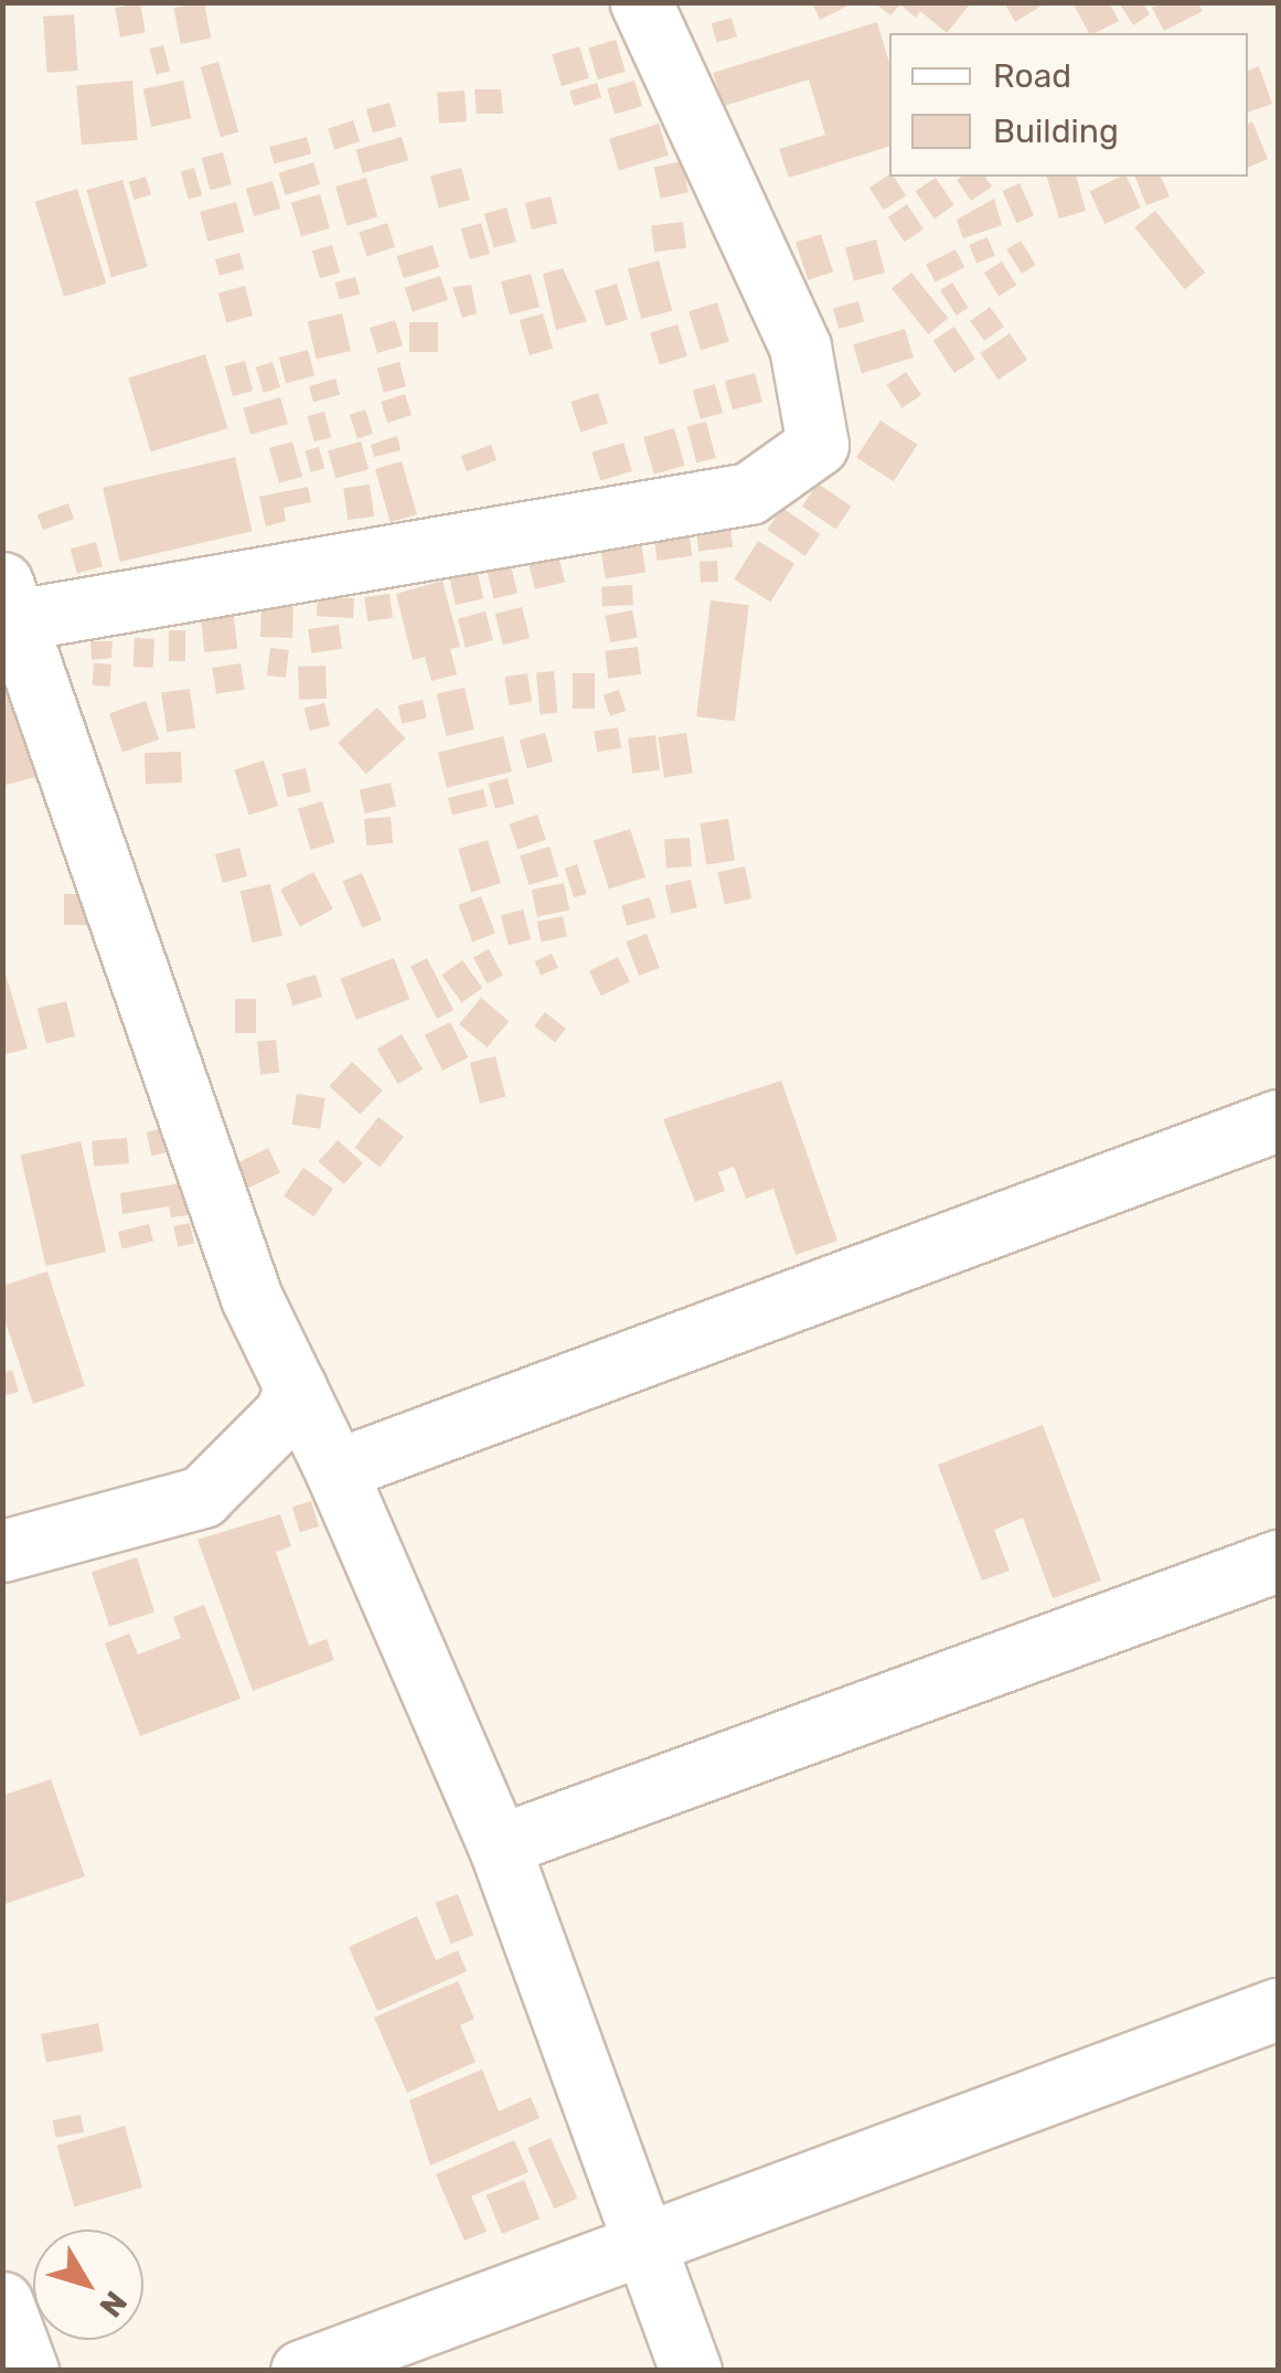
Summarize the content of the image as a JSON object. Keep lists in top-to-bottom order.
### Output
{
  "legend": ["Road", "Building"],
  "north": "bottom right"
}
